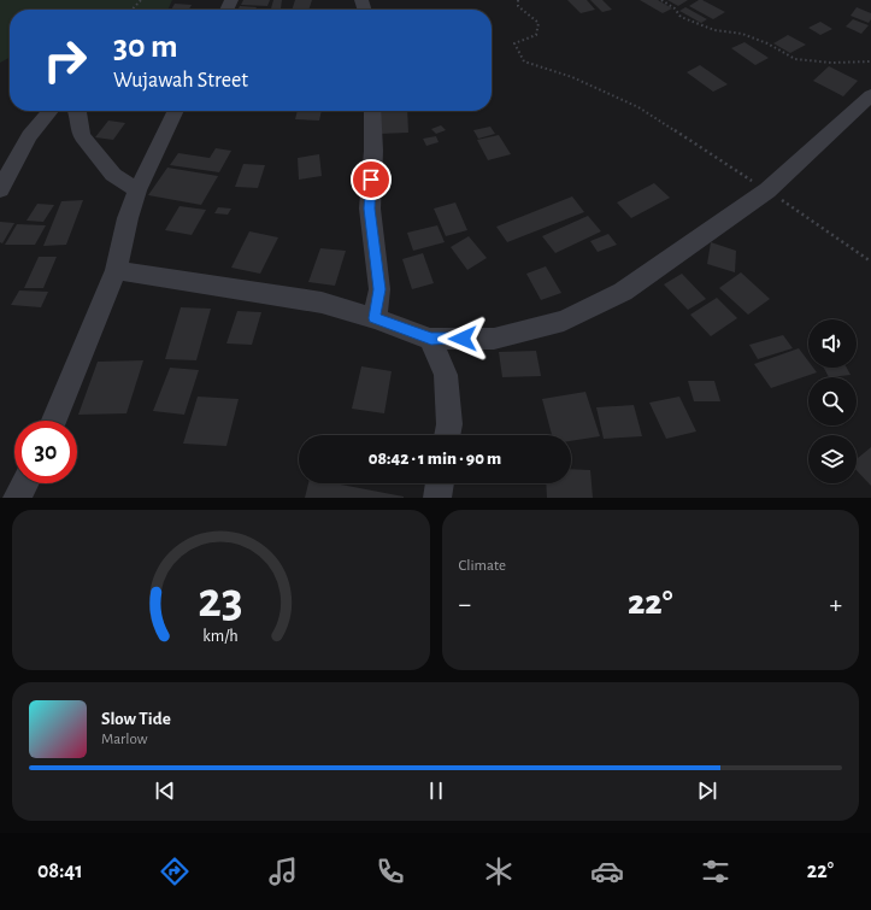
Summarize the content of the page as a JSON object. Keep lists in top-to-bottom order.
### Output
{
  "page": {
    "turn": ["30 m", "Wujawah Street"],
    "limit": "30",
    "trip": "08:42 · 1 min · 90 m",
    "tile": "Climate",
    "heat": ["−", "22°", "+"],
    "song": ["Slow Tide", "Marlow"],
    "tabs": ["08:41", "22°"],
    "gauge": ["23", "km/h"]
  }
}
